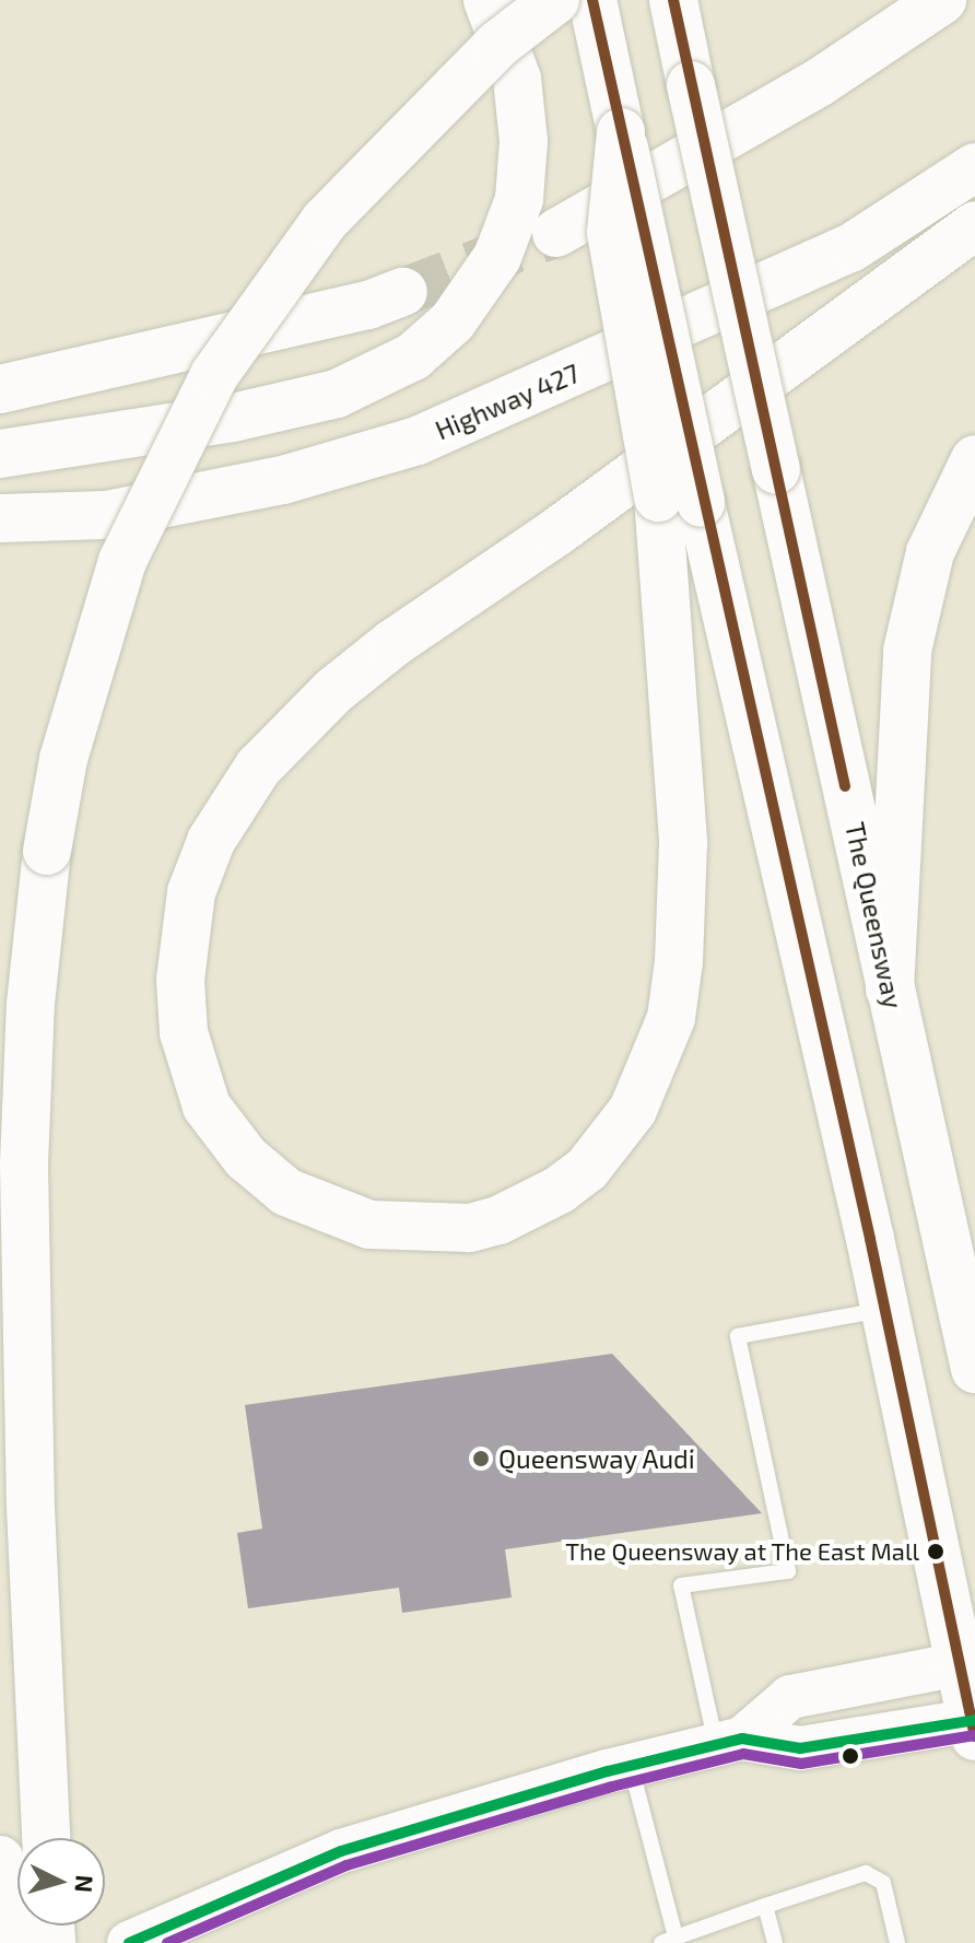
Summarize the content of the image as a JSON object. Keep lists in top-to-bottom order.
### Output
{
  "streets": {
    "main road": ["Highway 427", "The Queensway"]
  },
  "places": ["Queensway Audi", "The Queensway at The East Mall"],
  "north": "right"
}
